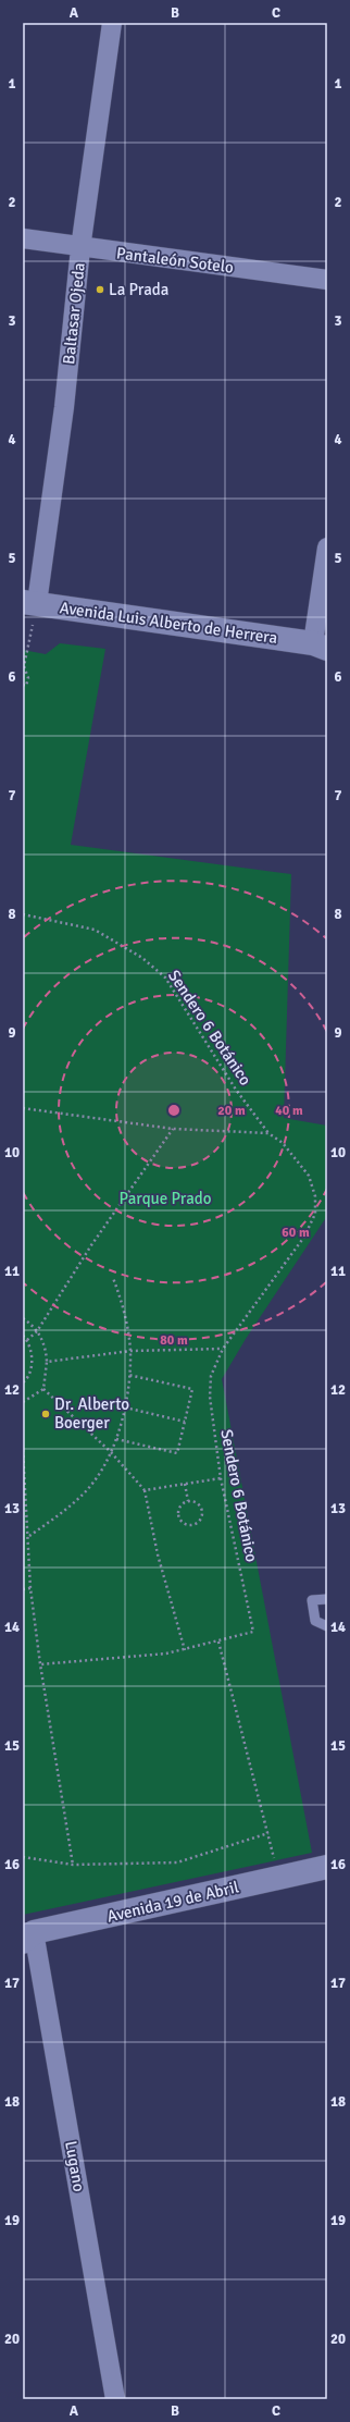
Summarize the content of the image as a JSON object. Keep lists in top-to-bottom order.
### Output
{
  "streets": {
    "street": [
      "Pantaleón Sotelo",
      "Baltasar Ojeda",
      "Avenida Luis Alberto de Herrera",
      "Avenida 19 de Abril",
      "Lugano"
    ],
    "path": ["Sendero 6 Botánico"]
  },
  "crossings": [
    ["Pantaleón Sotelo", "Baltasar Ojeda"],
    ["Baltasar Ojeda", "Avenida Luis Alberto de Herrera"],
    ["Avenida 19 de Abril", "Lugano"]
  ],
  "parks": ["Parque Prado"],
  "places": ["La Prada", "Dr. Alberto Boerger"],
  "grid": {
    "columns": ["A", "B", "C"],
    "rows": [
      "1",
      "2",
      "3",
      "4",
      "5",
      "6",
      "7",
      "8",
      "9",
      "10",
      "11",
      "12",
      "13",
      "14",
      "15",
      "16",
      "17",
      "18",
      "19",
      "20"
    ]
  },
  "rings": [
    "20 m",
    "40 m",
    "60 m",
    "80 m"
  ]
}
